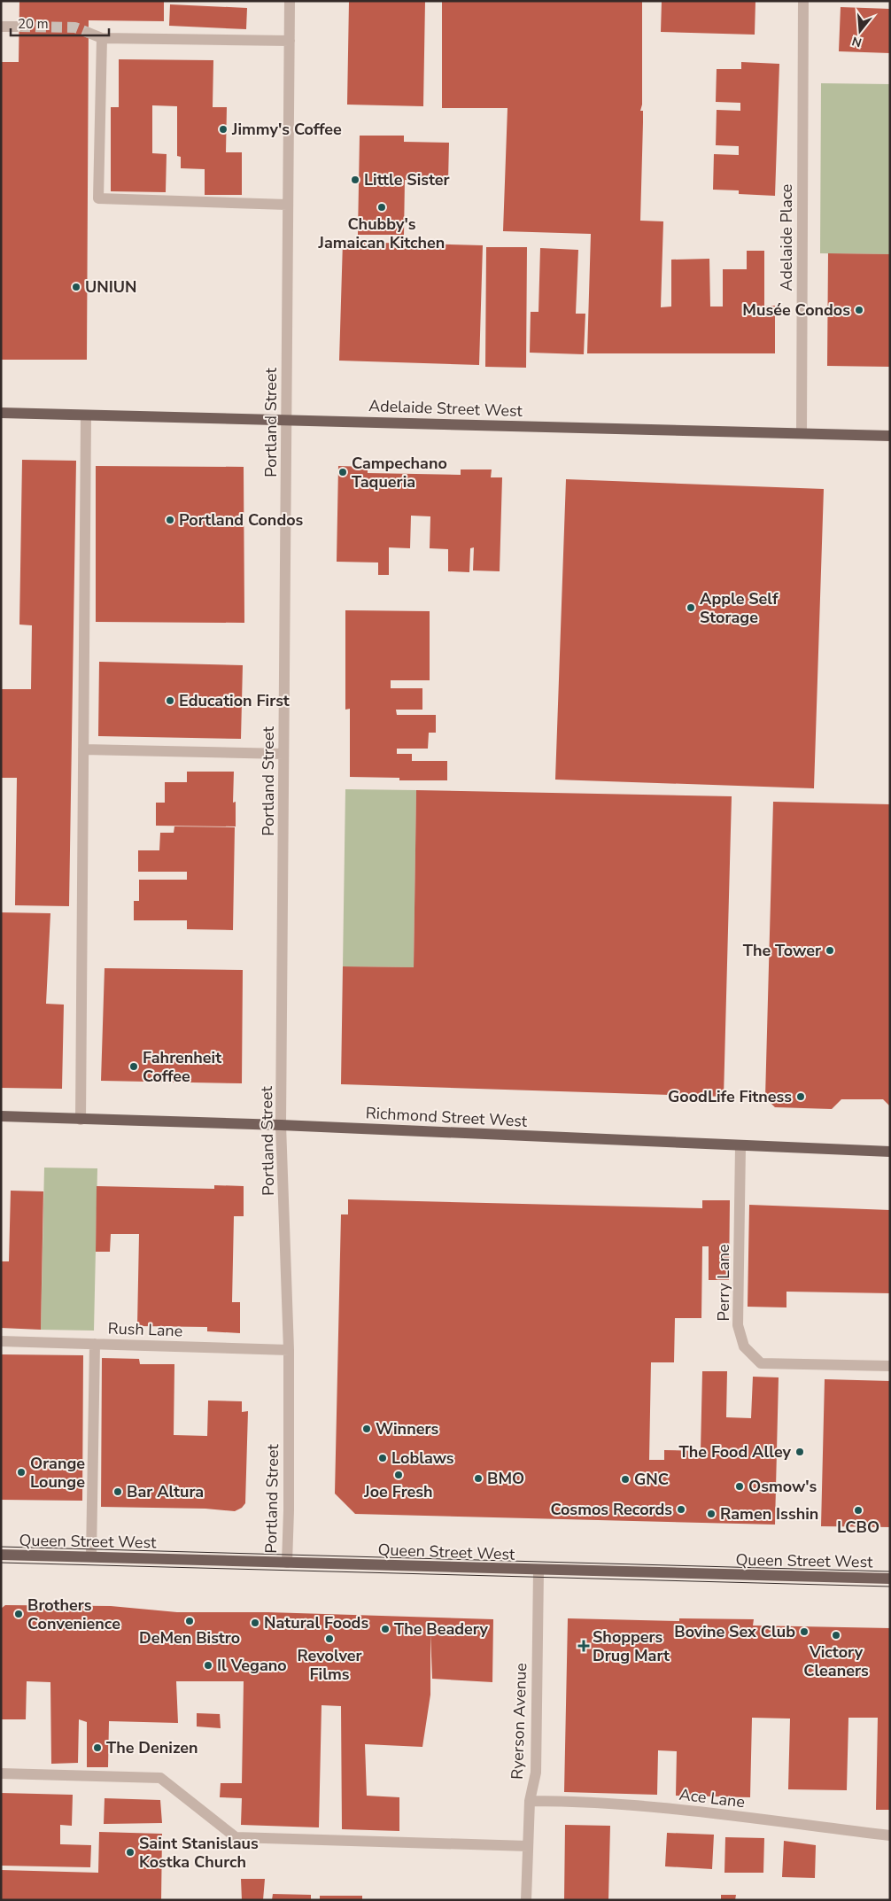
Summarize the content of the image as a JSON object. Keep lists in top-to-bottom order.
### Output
{
  "streets": {
    "main road": ["Adelaide Street West", "Richmond Street West", "Queen Street West"],
    "street": [
      "Adelaide Place",
      "Portland Street",
      "Perry Lane",
      "Rush Lane",
      "Ryerson Avenue",
      "Ace Lane"
    ]
  },
  "crossings": [
    ["Adelaide Place", "Adelaide Street West"],
    ["Adelaide Street West", "Portland Street"],
    ["Portland Street", "Richmond Street West"],
    ["Portland Street", "Rush Lane"],
    ["Portland Street", "Queen Street West"],
    ["Richmond Street West", "Perry Lane"],
    ["Queen Street West", "Ryerson Avenue"],
    ["Ryerson Avenue", "Ace Lane"]
  ],
  "places": {
    "other": [
      "Jimmy's Coffee",
      "Little Sister",
      "Chubby's Jamaican Kitchen",
      "UNIUN",
      "Musée Condos",
      "Campechano Taqueria",
      "Portland Condos",
      "Apple Self Storage",
      "Education First",
      "The Tower",
      "Fahrenheit Coffee",
      "GoodLife Fitness",
      "Winners",
      "The Food Alley",
      "Loblaws",
      "Orange Lounge",
      "Joe Fresh",
      "BMO",
      "GNC",
      "Osmow's",
      "Bar Altura",
      "Cosmos Records",
      "LCBO",
      "Ramen Isshin",
      "Brothers Convenience",
      "DeMen Bistro",
      "Natural Foods",
      "The Beadery",
      "Bovine Sex Club",
      "Victory Cleaners",
      "Revolver Films",
      "Il Vegano",
      "The Denizen",
      "Saint Stanislaus Kostka Church"
    ],
    "health": ["Shoppers Drug Mart"]
  },
  "scale_bar": "20 m",
  "north": "bottom"
}
